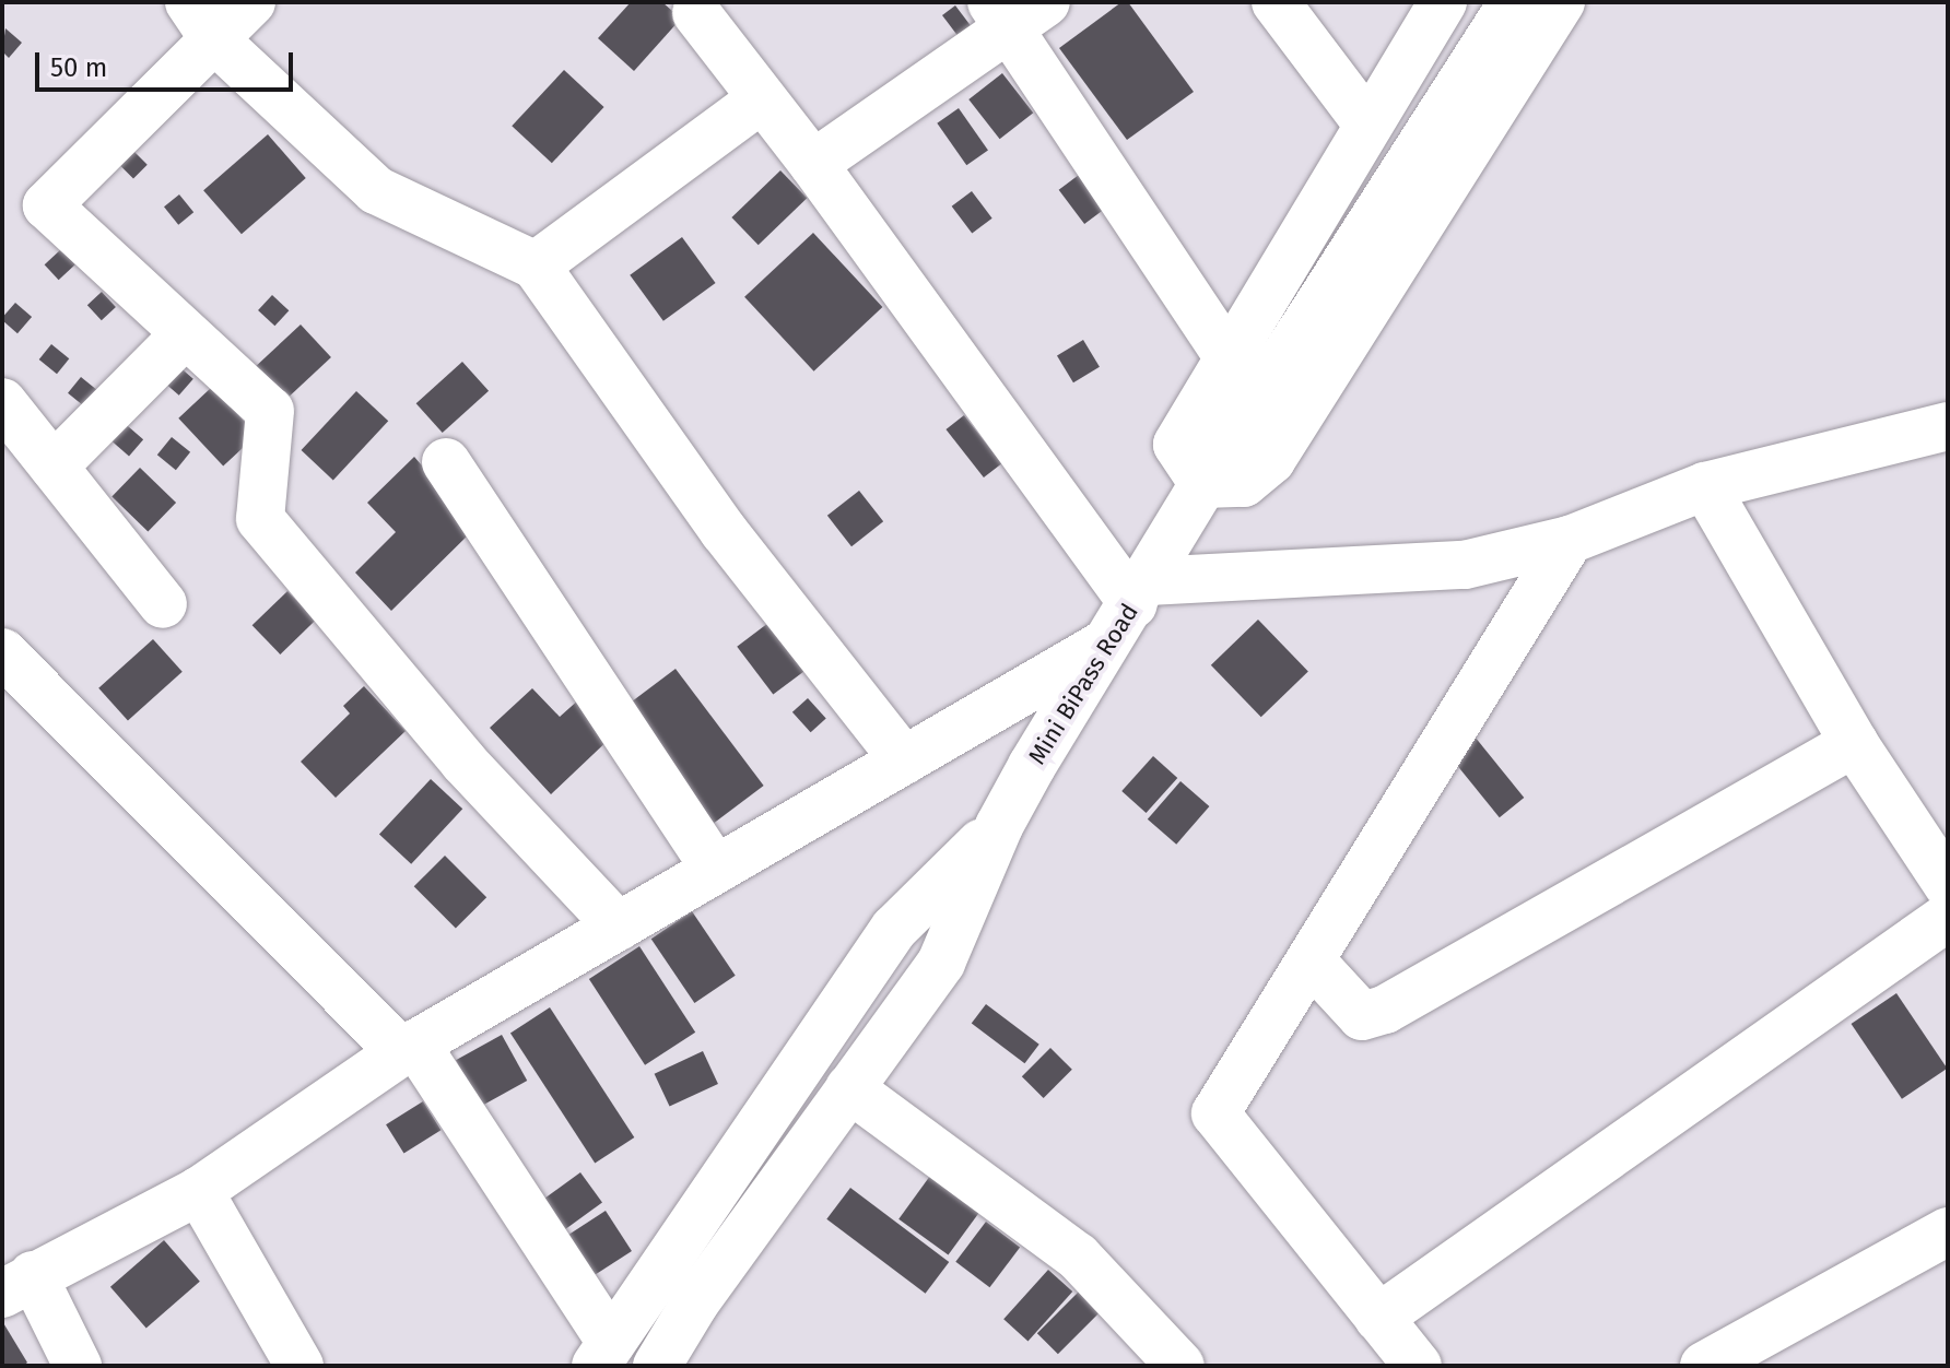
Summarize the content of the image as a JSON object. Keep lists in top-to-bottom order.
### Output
{
  "streets": {
    "street": ["Mini BiPass Road"]
  },
  "scale_bar": "50 m"
}
